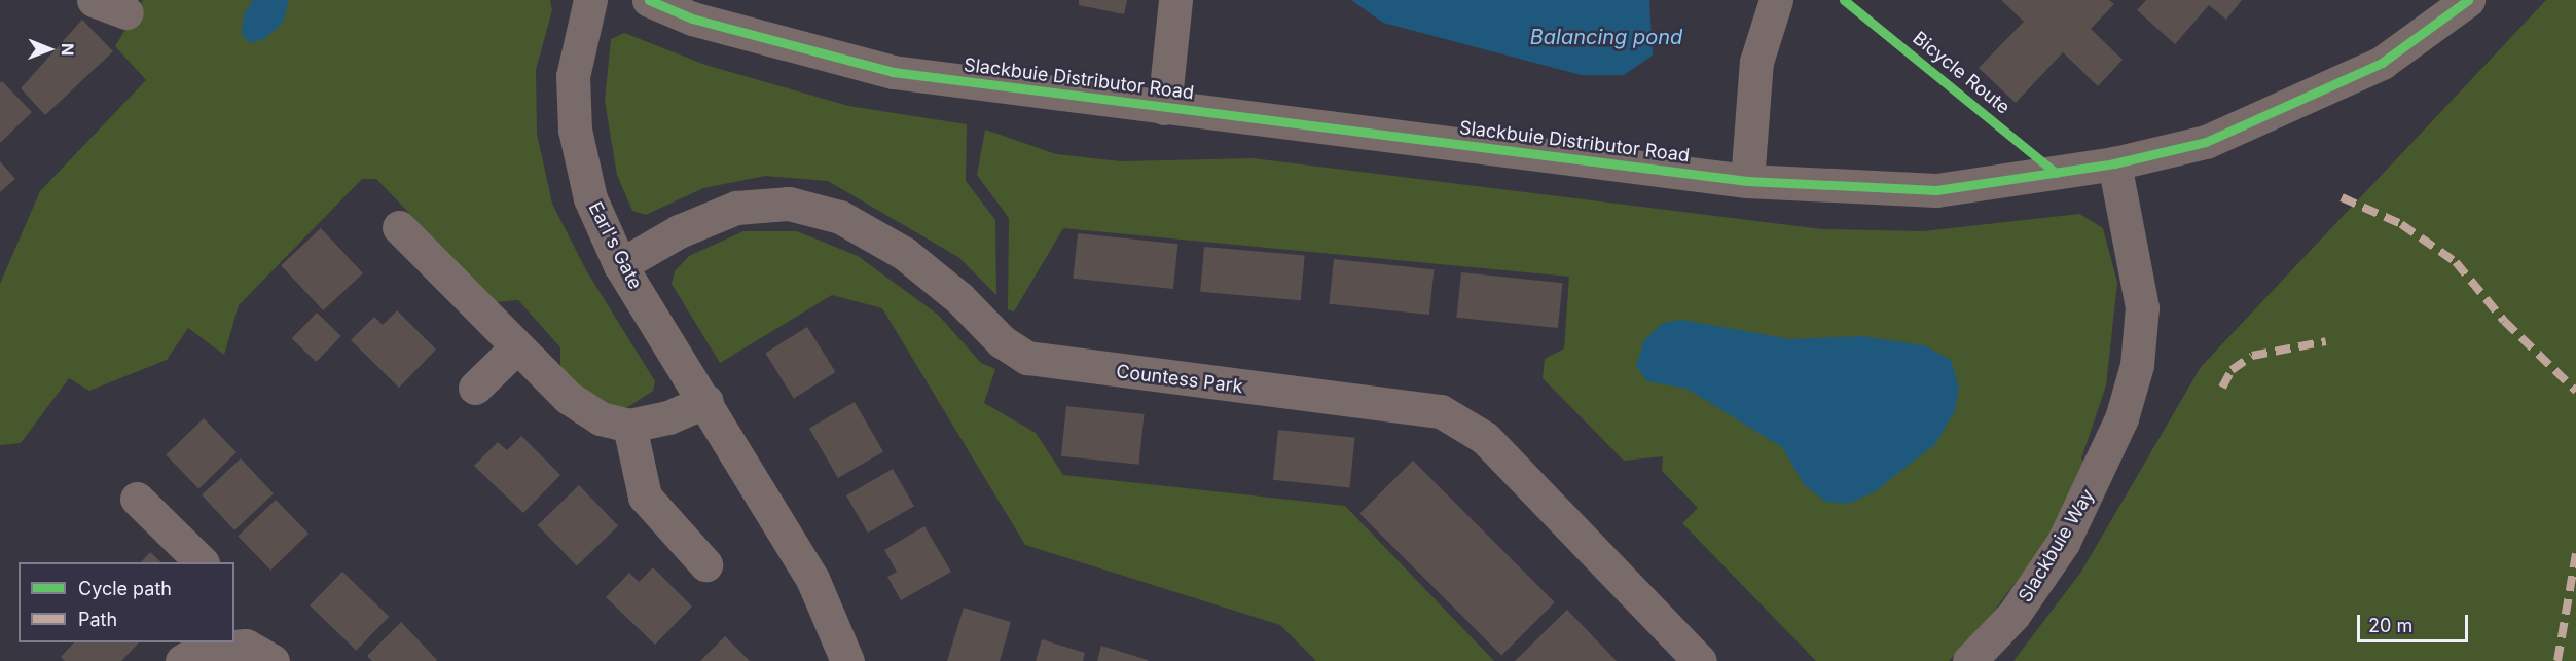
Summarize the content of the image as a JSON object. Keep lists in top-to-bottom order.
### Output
{
  "streets": {
    "street": [
      "Slackbuie Distributor Road",
      "Earl's Gate",
      "Countess Park",
      "Slackbuie Way"
    ],
    "cycle path": ["Bicycle Route"]
  },
  "crossings": [
    ["Slackbuie Distributor Road", "Slackbuie Way"],
    ["Earl's Gate", "Countess Park"]
  ],
  "water": ["Balancing pond"],
  "legend": ["Cycle path", "Path"],
  "scale_bar": "20 m",
  "north": "right"
}
